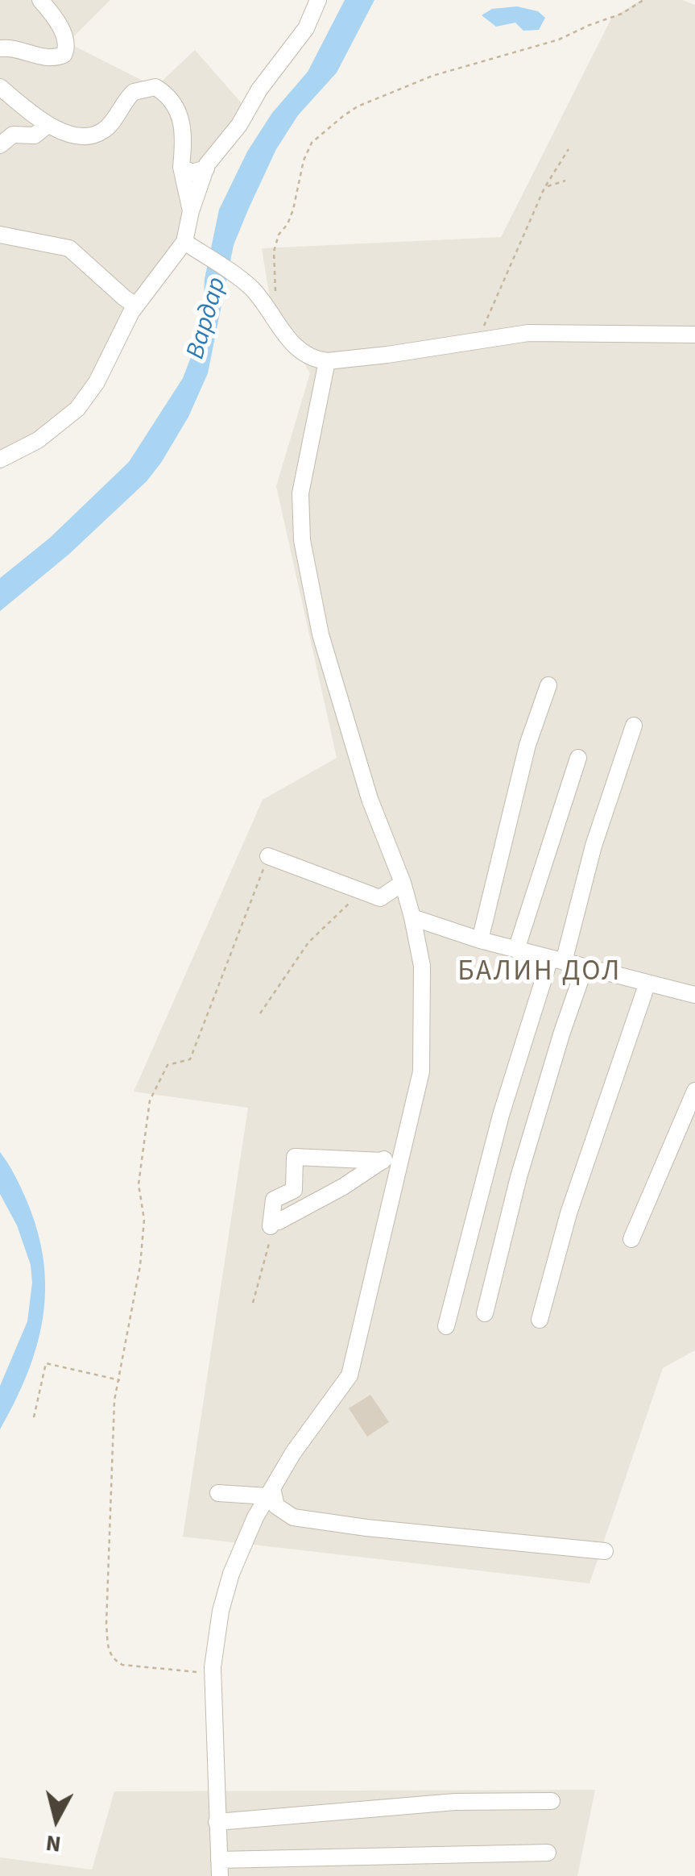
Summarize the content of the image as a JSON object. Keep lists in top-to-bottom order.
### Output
{
  "districts": ["БАЛИН ДОЛ"],
  "water": ["Вардар"],
  "north": "bottom"
}
